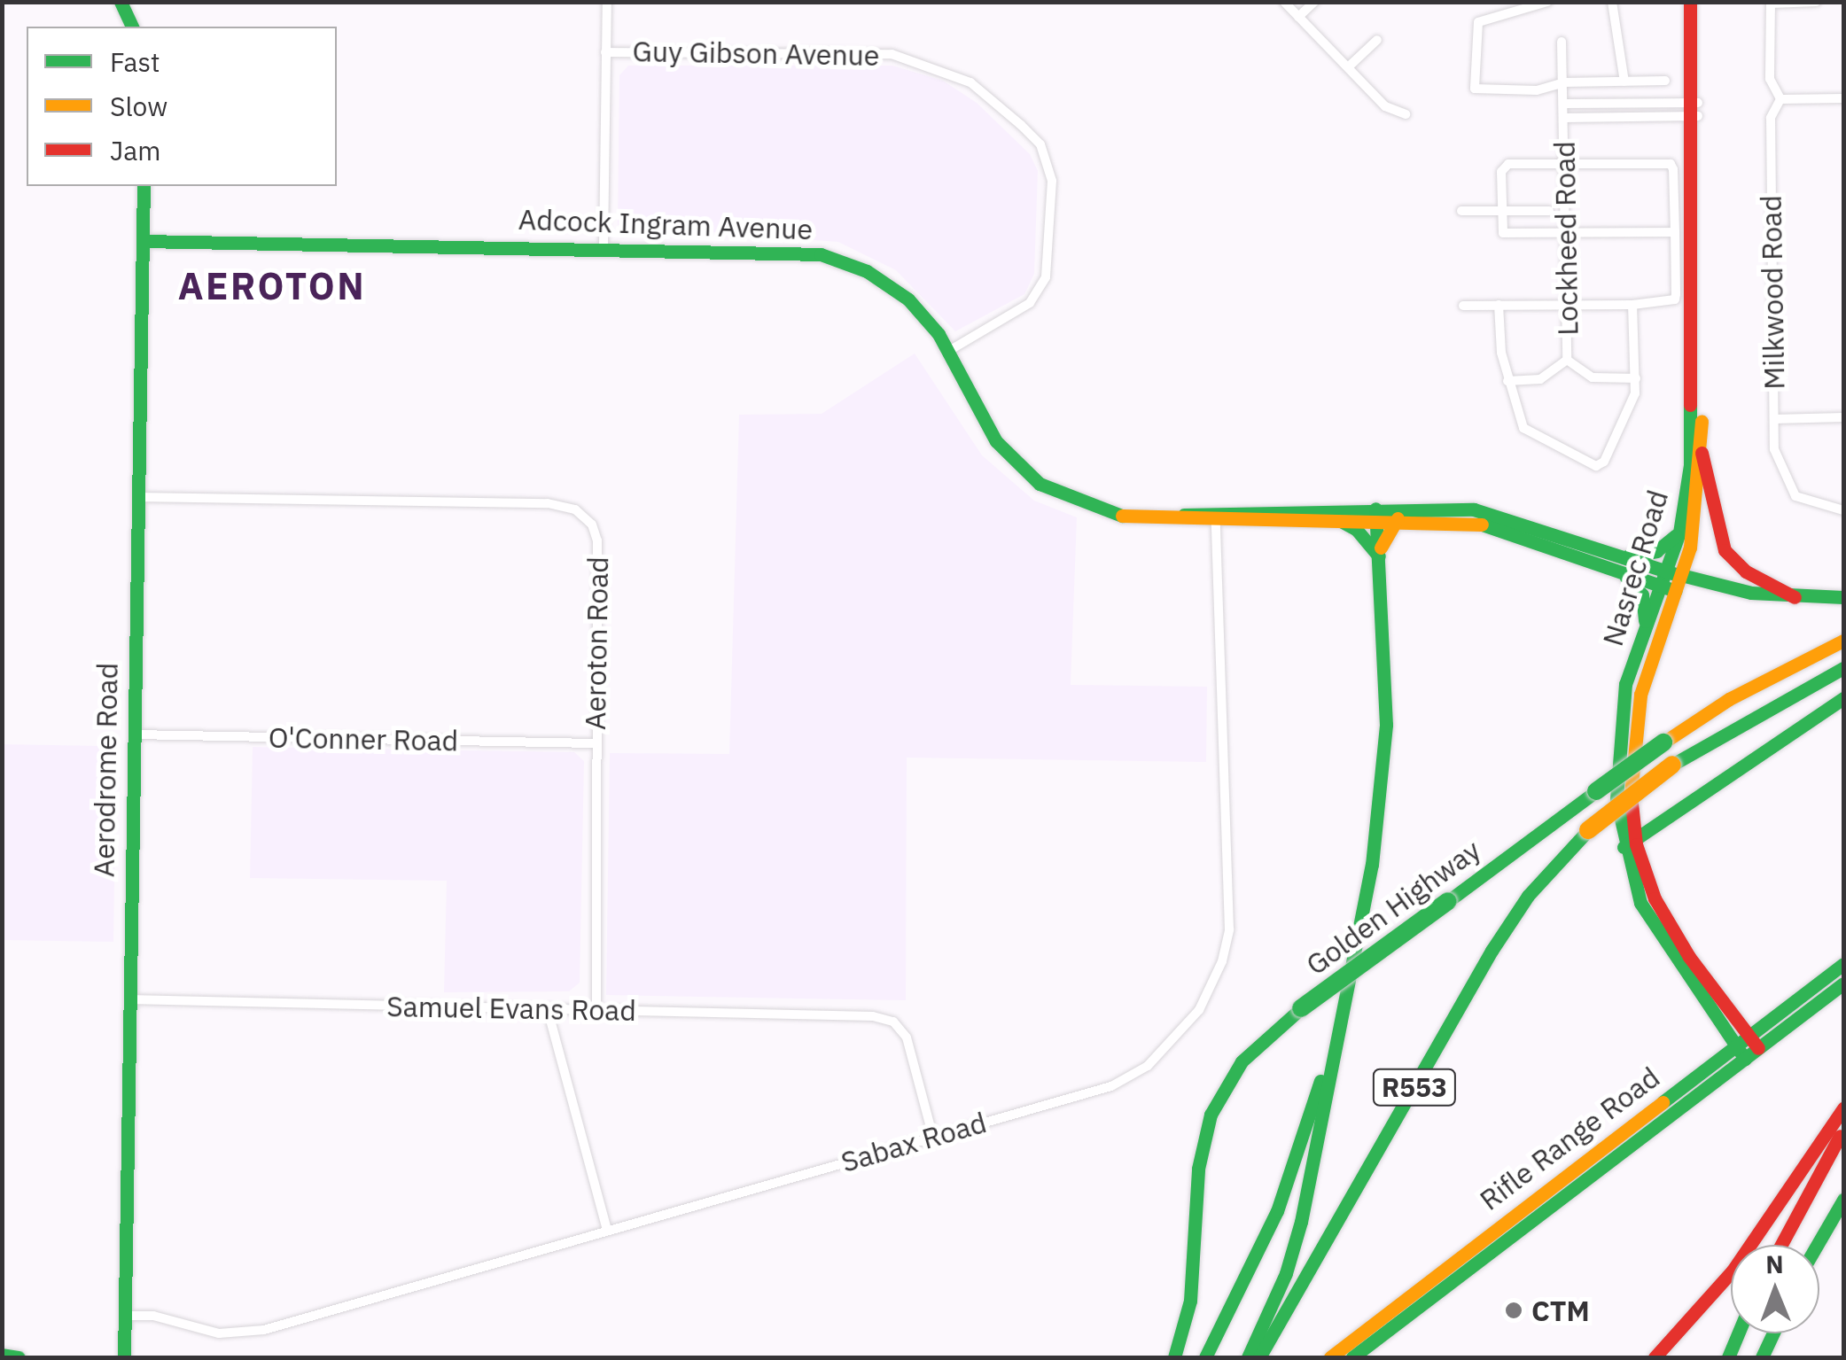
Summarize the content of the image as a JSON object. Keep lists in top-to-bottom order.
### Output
{
  "streets": {
    "main road": [
      "Adcock Ingram Avenue",
      "Nasrec Road",
      "Aerodrome Road",
      "Golden Highway",
      "R553",
      "Rifle Range Road"
    ],
    "street": [
      "Guy Gibson Avenue",
      "Lockheed Road",
      "Milkwood Road",
      "Aeroton Road",
      "O'Conner Road",
      "Samuel Evans Road",
      "Sabax Road"
    ]
  },
  "crossings": [
    ["Guy Gibson Avenue", "Adcock Ingram Avenue"],
    ["Adcock Ingram Avenue", "Nasrec Road"],
    ["Adcock Ingram Avenue", "Aerodrome Road"],
    ["Adcock Ingram Avenue", "Sabax Road"],
    ["Nasrec Road", "Rifle Range Road"],
    ["Aeroton Road", "O'Conner Road"],
    ["Aeroton Road", "Aerodrome Road"],
    ["Aeroton Road", "Samuel Evans Road"],
    ["O'Conner Road", "Aerodrome Road"],
    ["Aerodrome Road", "Samuel Evans Road"],
    ["Aerodrome Road", "Sabax Road"],
    ["Samuel Evans Road", "Sabax Road"]
  ],
  "districts": ["AEROTON"],
  "places": ["CTM"],
  "legend": ["Fast", "Slow", "Jam"],
  "north": "top"
}
